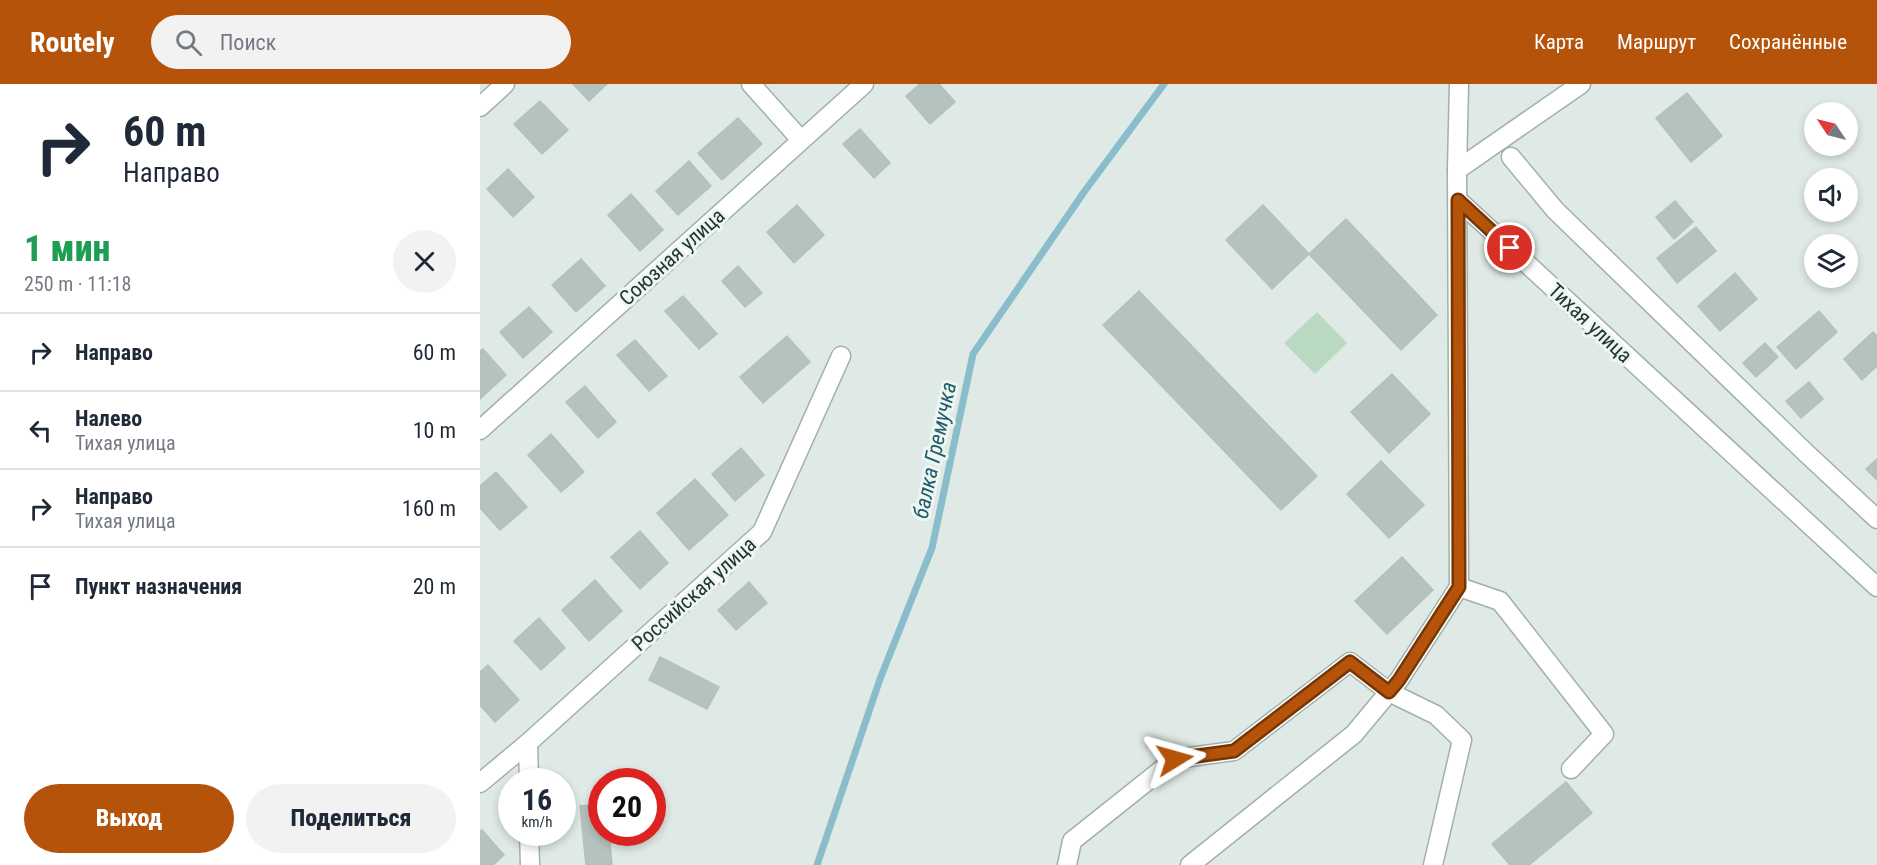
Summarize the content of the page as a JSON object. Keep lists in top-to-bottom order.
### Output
{
  "streets": {
    "street": ["Союзная улица", "Тихая улица", "Российская улица"]
  },
  "water": ["балка Гремучка"],
  "north": "top left",
  "page": {
    "header": "Routely",
    "search": "Поиск",
    "nav": ["Карта", "Маршрут", "Сохранённые"],
    "turn": ["60 m", "Направо"],
    "heading": ["1 мин", "250 m · 11:18"],
    "list": [
      {
        "name": "Направо",
        "value": "60 m"
      },
      {
        "name": "Налево",
        "note": "Тихая улица",
        "value": "10 m"
      },
      {
        "name": "Направо",
        "note": "Тихая улица",
        "value": "160 m"
      },
      {
        "name": "Пункт назначения",
        "value": "20 m"
      }
    ],
    "speed": "16 km/h",
    "limit": "20",
    "buttons": ["Выход", "Поделиться"]
  }
}
